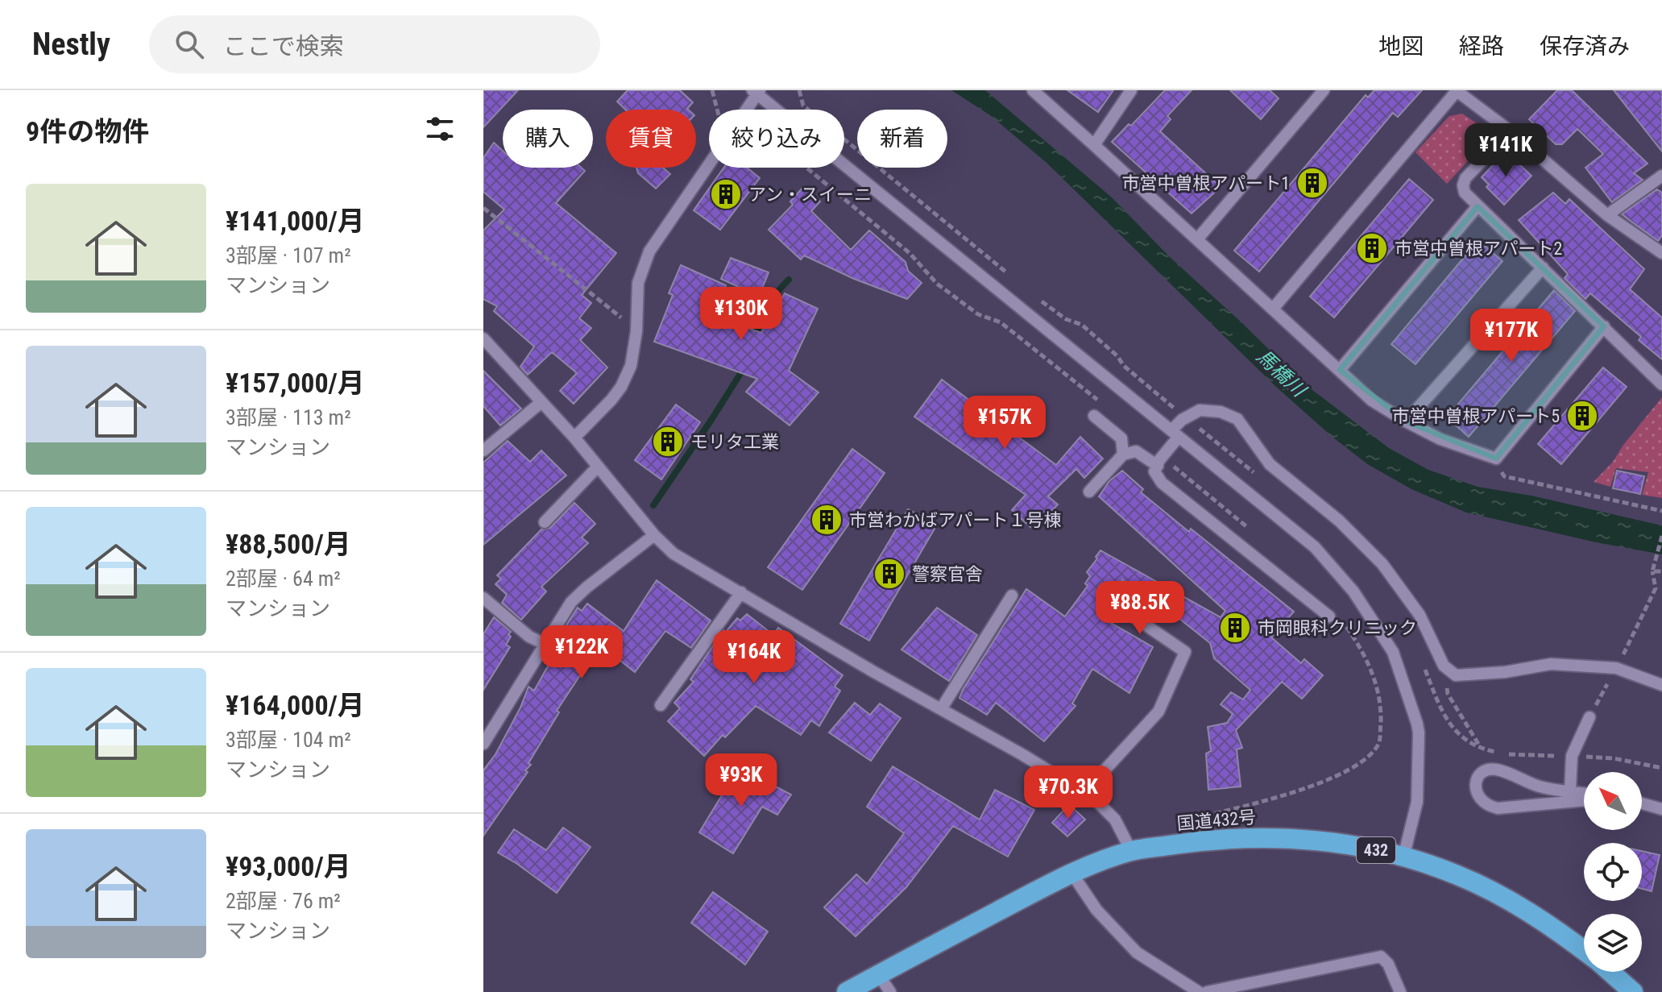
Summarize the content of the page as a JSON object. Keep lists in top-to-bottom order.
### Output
{
  "streets": {
    "highway": ["国道432号", "432"]
  },
  "water": ["馬橋川"],
  "places": {
    "building": [
      "市営中曽根アパート1",
      "アン・スイーニ",
      "市営中曽根アパート2",
      "市営中曽根アパート5",
      "モリタ工業",
      "市営わかばアパート１号棟",
      "警察官舎",
      "市岡眼科クリニック"
    ]
  },
  "north": "top left",
  "page": {
    "header": "Nestly",
    "search": "ここで検索",
    "nav": ["地図", "経路", "保存済み"],
    "heading": "9件の物件",
    "chip": [
      "購入",
      "賃貸",
      "絞り込み",
      "新着"
    ],
    "price": [
      "¥141K",
      "¥130K",
      "¥177K",
      "¥157K",
      "¥88.5K",
      "¥122K",
      "¥164K",
      "¥93K",
      "¥70.3K"
    ],
    "list": [
      {
        "name": "¥141,000/月",
        "note": "3部屋 · 107 m² · マンション"
      },
      {
        "name": "¥157,000/月",
        "note": "3部屋 · 113 m² · マンション"
      },
      {
        "name": "¥88,500/月",
        "note": "2部屋 · 64 m² · マンション"
      },
      {
        "name": "¥164,000/月",
        "note": "3部屋 · 104 m² · マンション"
      },
      {
        "name": "¥93,000/月",
        "note": "2部屋 · 76 m² · マンション"
      }
    ]
  }
}
